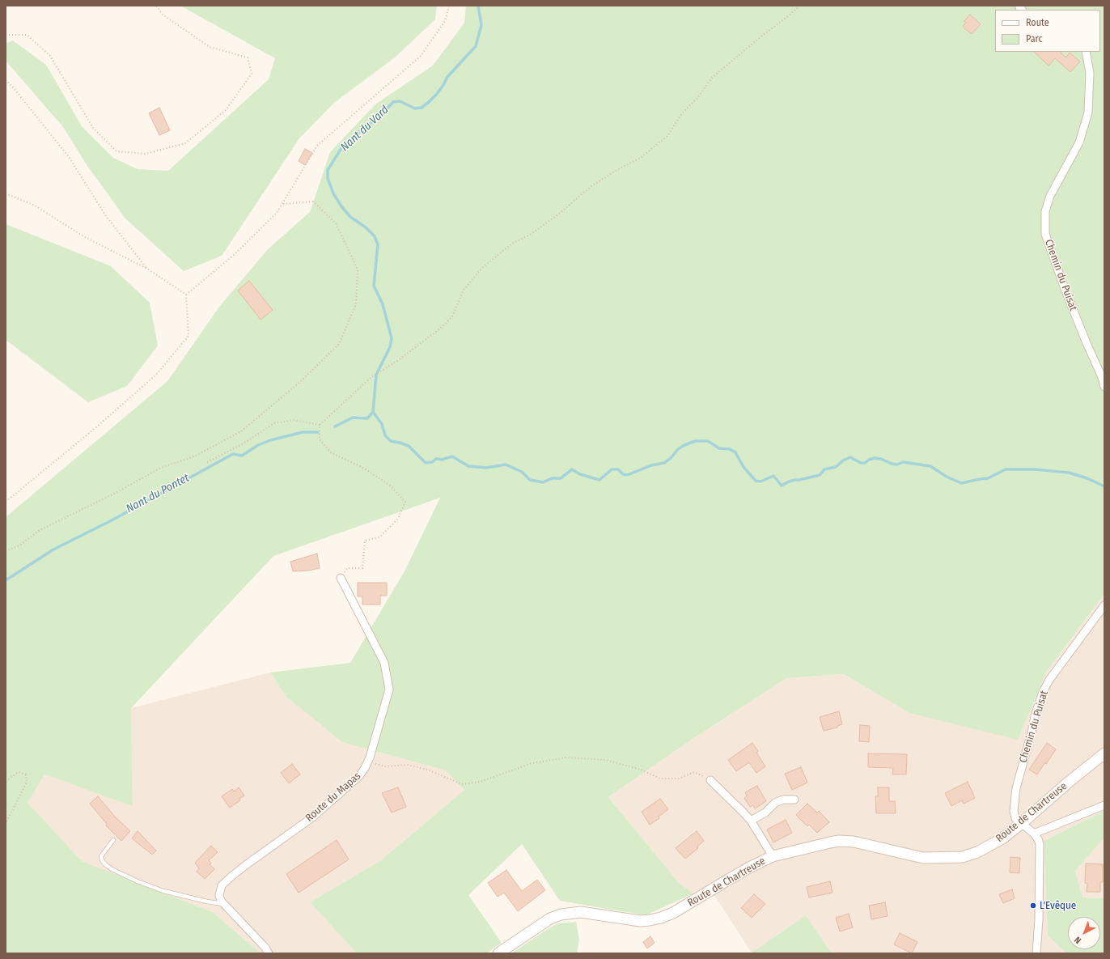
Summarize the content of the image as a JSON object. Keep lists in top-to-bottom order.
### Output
{
  "streets": {
    "main road": ["Route de Chartreuse"],
    "street": ["Chemin du Puisat", "Route du Mapas"]
  },
  "crossings": [
    ["Chemin du Puisat", "Route de Chartreuse"]
  ],
  "water": ["Nant du Vard", "Nant du Pontet"],
  "places": ["L'Evêque"],
  "legend": ["Route", "Parc"],
  "north": "bottom left"
}
